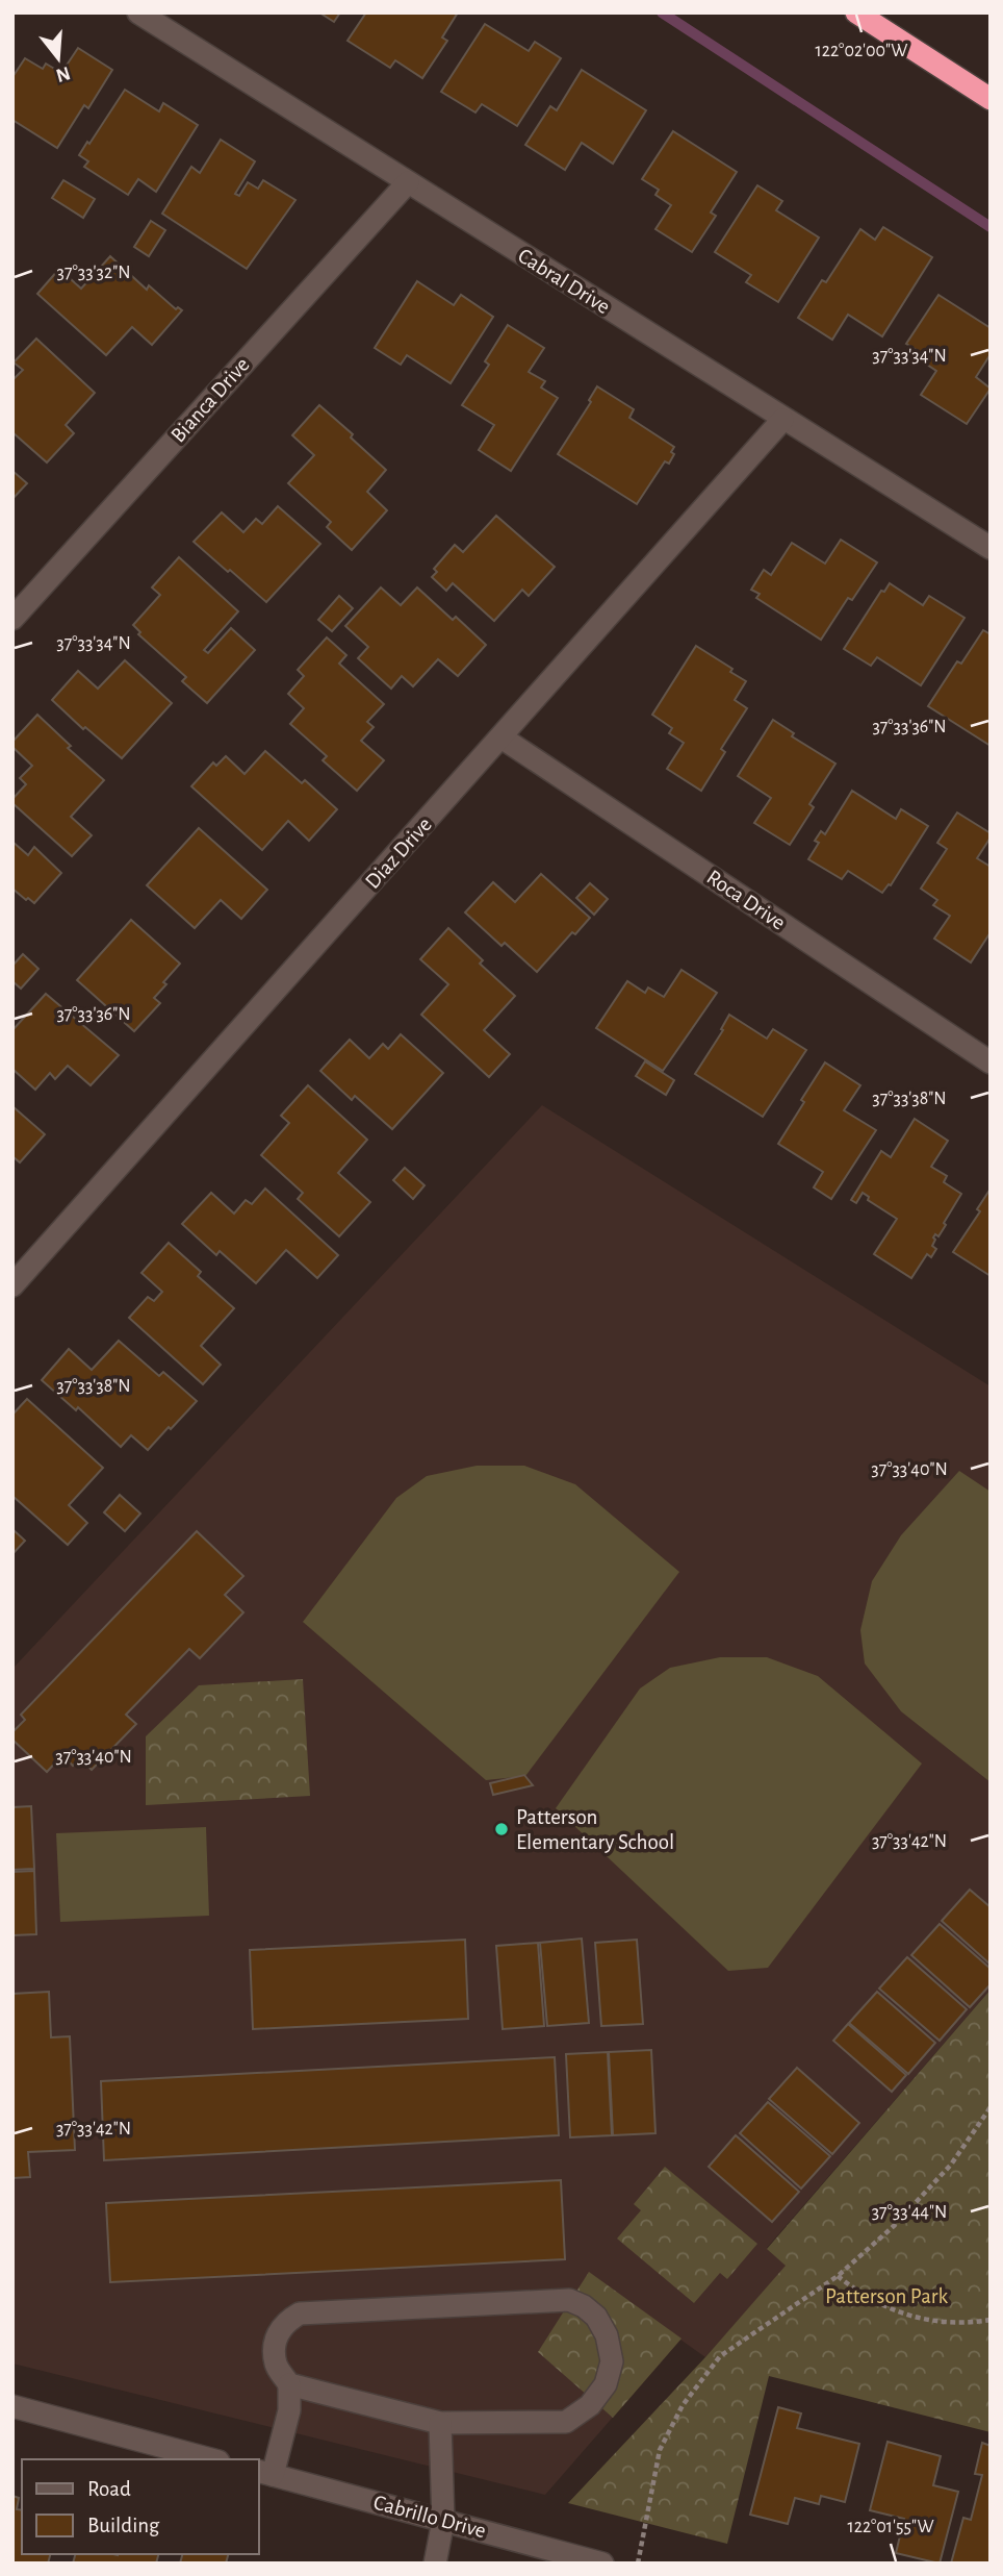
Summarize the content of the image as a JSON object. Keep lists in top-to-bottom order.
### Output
{
  "streets": {
    "street": [
      "Cabral Drive",
      "Bianca Drive",
      "Diaz Drive",
      "Roca Drive",
      "Cabrillo Drive"
    ]
  },
  "crossings": [
    ["Cabral Drive", "Bianca Drive"],
    ["Cabral Drive", "Diaz Drive"],
    ["Diaz Drive", "Roca Drive"]
  ],
  "parks": ["Patterson Park"],
  "places": ["Patterson Elementary School"],
  "legend": ["Road", "Building"],
  "north": "bottom",
  "coordinates": [
    "122°02'00\"W",
    "37°33'32\"N",
    "37°33'34\"N",
    "37°33'36\"N",
    "37°33'38\"N",
    "37°33'40\"N",
    "37°33'42\"N",
    "37°33'44\"N",
    "122°01'55\"W"
  ]
}
